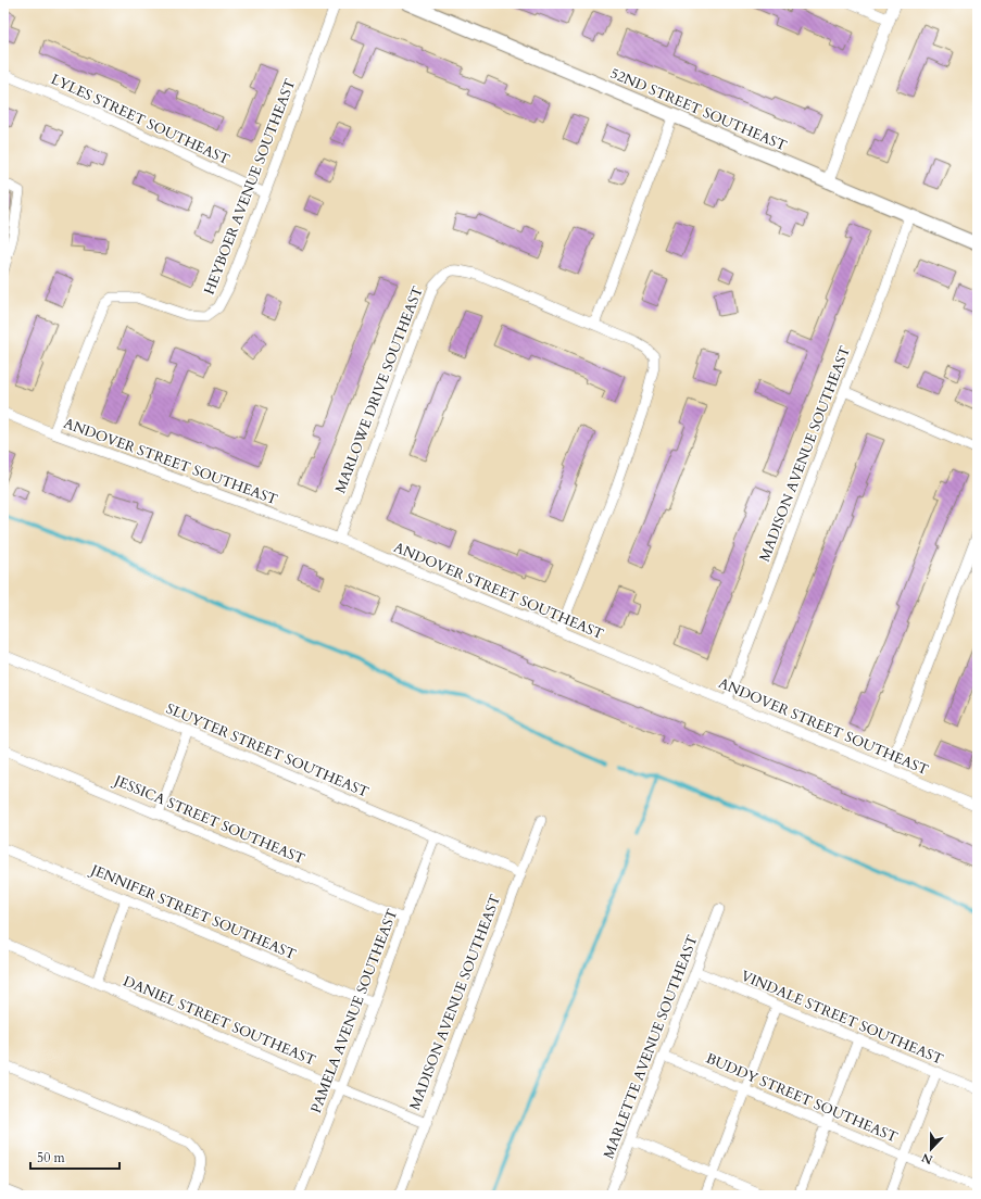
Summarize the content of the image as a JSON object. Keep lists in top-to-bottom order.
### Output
{
  "streets": {
    "main road": ["52ND STREET SOUTHEAST"],
    "street": [
      "LYLES STREET SOUTHEAST",
      "HEYBOER AVENUE SOUTHEAST",
      "MARLOWE DRIVE SOUTHEAST",
      "MADISON AVENUE SOUTHEAST",
      "ANDOVER STREET SOUTHEAST",
      "SLUYTER STREET SOUTHEAST",
      "JESSICA STREET SOUTHEAST",
      "JENNIFER STREET SOUTHEAST",
      "PAMELA AVENUE SOUTHEAST",
      "VINDALE STREET SOUTHEAST",
      "DANIEL STREET SOUTHEAST",
      "MARLETTE AVENUE SOUTHEAST",
      "BUDDY STREET SOUTHEAST"
    ]
  },
  "crossings": [
    ["52ND STREET SOUTHEAST", "MADISON AVENUE SOUTHEAST"],
    ["LYLES STREET SOUTHEAST", "HEYBOER AVENUE SOUTHEAST"],
    ["HEYBOER AVENUE SOUTHEAST", "ANDOVER STREET SOUTHEAST"],
    ["MARLOWE DRIVE SOUTHEAST", "ANDOVER STREET SOUTHEAST"],
    ["MADISON AVENUE SOUTHEAST", "ANDOVER STREET SOUTHEAST"],
    ["MADISON AVENUE SOUTHEAST", "SLUYTER STREET SOUTHEAST"],
    ["MADISON AVENUE SOUTHEAST", "DANIEL STREET SOUTHEAST"],
    ["SLUYTER STREET SOUTHEAST", "PAMELA AVENUE SOUTHEAST"],
    ["JESSICA STREET SOUTHEAST", "PAMELA AVENUE SOUTHEAST"],
    ["JENNIFER STREET SOUTHEAST", "PAMELA AVENUE SOUTHEAST"],
    ["PAMELA AVENUE SOUTHEAST", "DANIEL STREET SOUTHEAST"],
    ["VINDALE STREET SOUTHEAST", "MARLETTE AVENUE SOUTHEAST"],
    ["MARLETTE AVENUE SOUTHEAST", "BUDDY STREET SOUTHEAST"]
  ],
  "scale_bar": "50 m",
  "north": "bottom"
}
